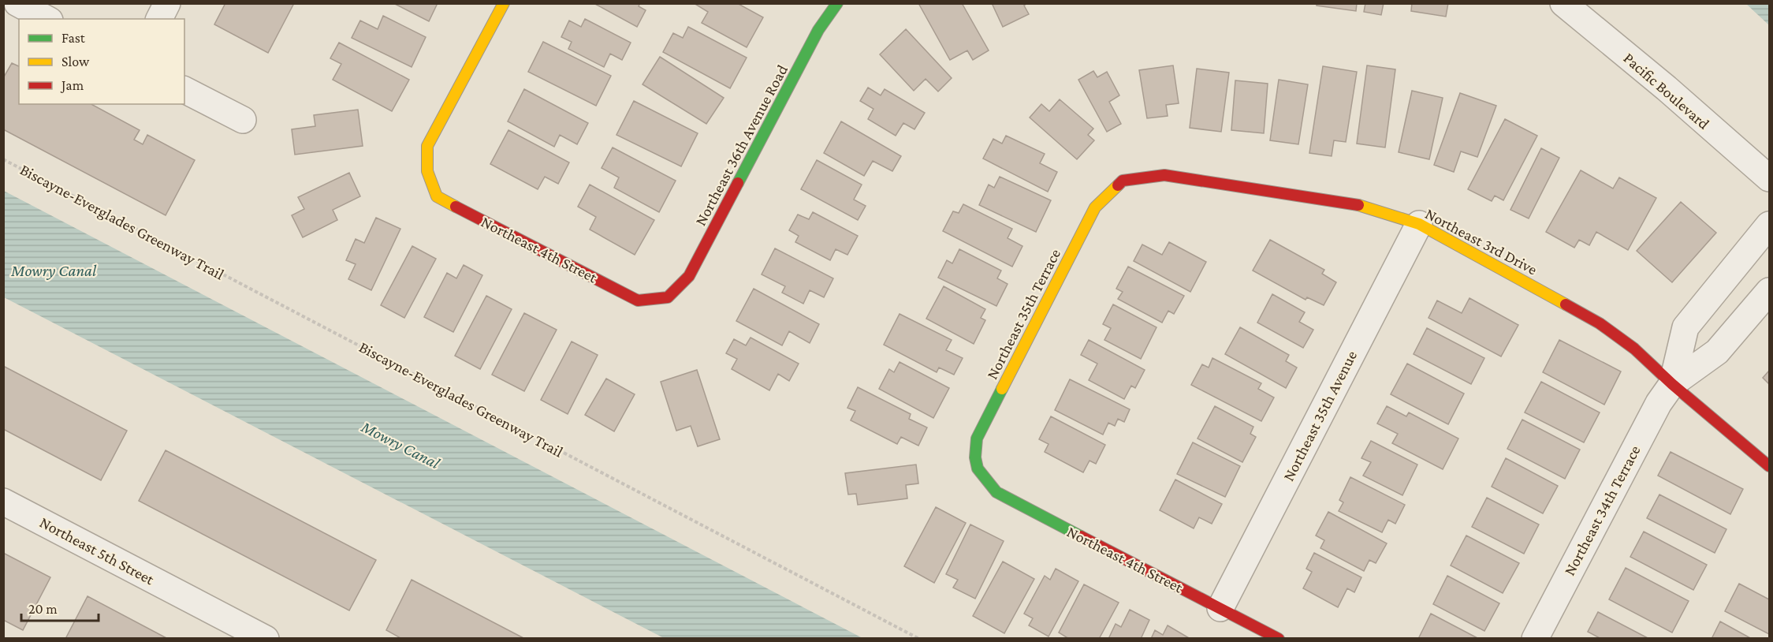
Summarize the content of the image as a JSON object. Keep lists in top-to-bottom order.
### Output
{
  "streets": {
    "street": [
      "Pacific Boulevard",
      "Northeast 36th Avenue Road",
      "Northeast 3rd Drive",
      "Northeast 4th Street",
      "Northeast 35th Terrace",
      "Northeast 35th Avenue",
      "Northeast 34th Terrace",
      "Northeast 5th Street"
    ],
    "path": ["Biscayne-Everglades Greenway Trail"]
  },
  "crossings": [
    ["Northeast 36th Avenue Road", "Northeast 4th Street"],
    ["Northeast 3rd Drive", "Northeast 35th Terrace"],
    ["Northeast 3rd Drive", "Northeast 35th Avenue"],
    ["Northeast 3rd Drive", "Northeast 34th Terrace"],
    ["Northeast 4th Street", "Northeast 35th Terrace"],
    ["Northeast 4th Street", "Northeast 35th Avenue"]
  ],
  "water": ["Mowry Canal"],
  "legend": ["Fast", "Slow", "Jam"],
  "scale_bar": "20 m"
}
